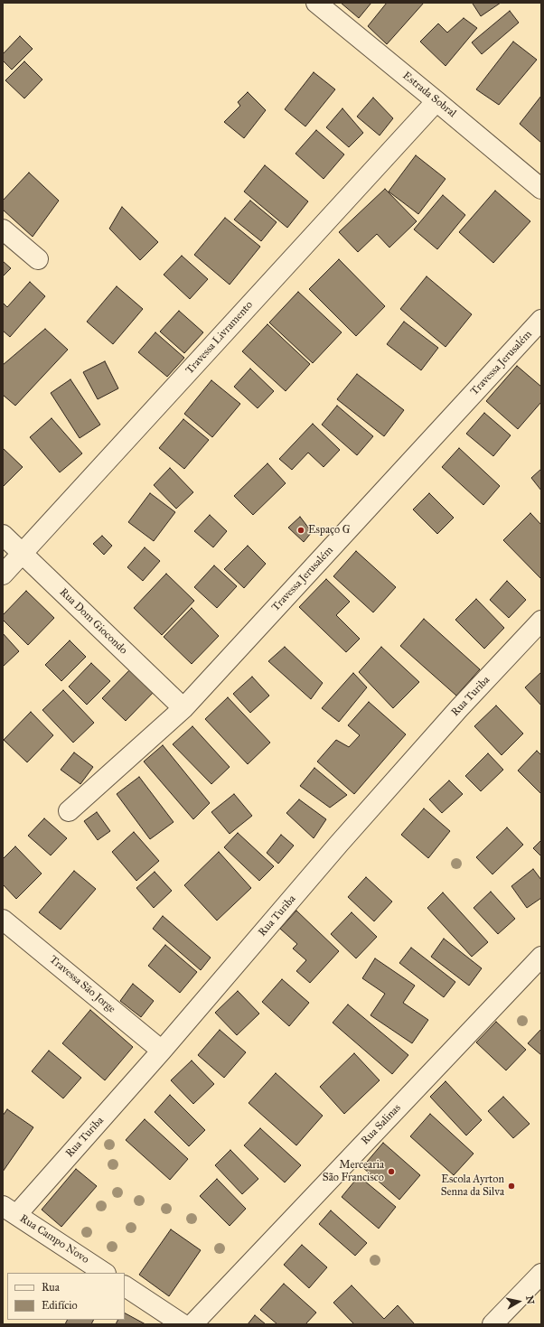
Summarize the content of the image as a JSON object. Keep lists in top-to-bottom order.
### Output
{
  "streets": {
    "street": [
      "Estrada Sobral",
      "Travessa Livramento",
      "Travessa Jerusalém",
      "Rua Dom Giocondo",
      "Rua Turiba",
      "Travessa São Jorge",
      "Rua Salinas",
      "Rua Campo Novo"
    ]
  },
  "crossings": [
    ["Estrada Sobral", "Travessa Livramento"],
    ["Travessa Livramento", "Rua Dom Giocondo"],
    ["Travessa Jerusalém", "Rua Dom Giocondo"],
    ["Rua Turiba", "Travessa São Jorge"],
    ["Rua Turiba", "Rua Campo Novo"]
  ],
  "places": ["Espaço G", "Mercearia São Francisco", "Escola Ayrton Senna da Silva"],
  "legend": ["Rua", "Edifício"],
  "north": "right"
}
